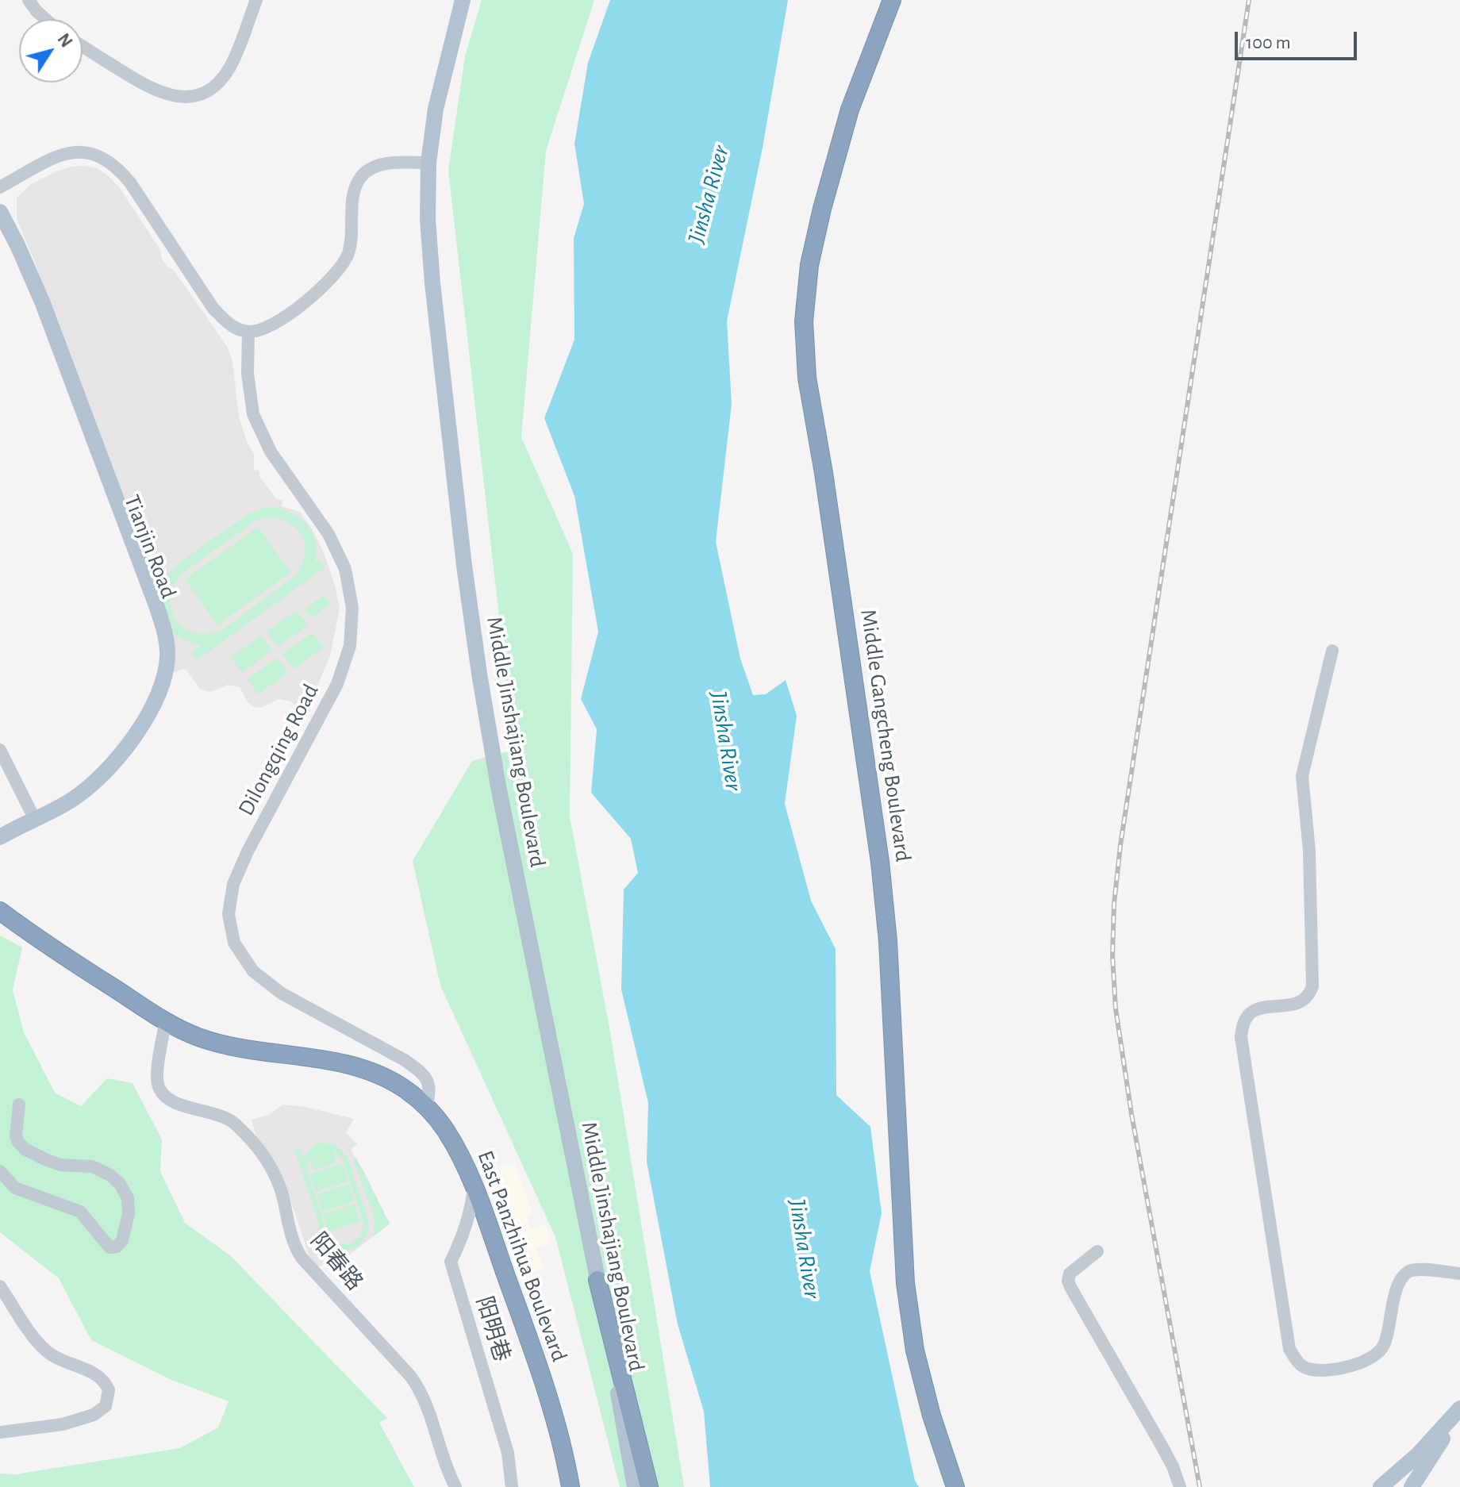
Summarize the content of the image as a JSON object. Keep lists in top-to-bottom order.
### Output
{
  "streets": {
    "highway": ["Middle Gangcheng Boulevard", "East Panzhihua Boulevard"],
    "main road": ["Tianjin Road", "Middle Jinshajiang Boulevard"],
    "street": ["Dilongqing Road", "阳春路", "阳明巷"]
  },
  "crossings": [
    ["Dilongqing Road", "East Panzhihua Boulevard"],
    ["East Panzhihua Boulevard", "阳春路"],
    ["East Panzhihua Boulevard", "阳明巷"]
  ],
  "water": ["Jinsha River"],
  "scale_bar": "100 m",
  "north": "top right"
}
